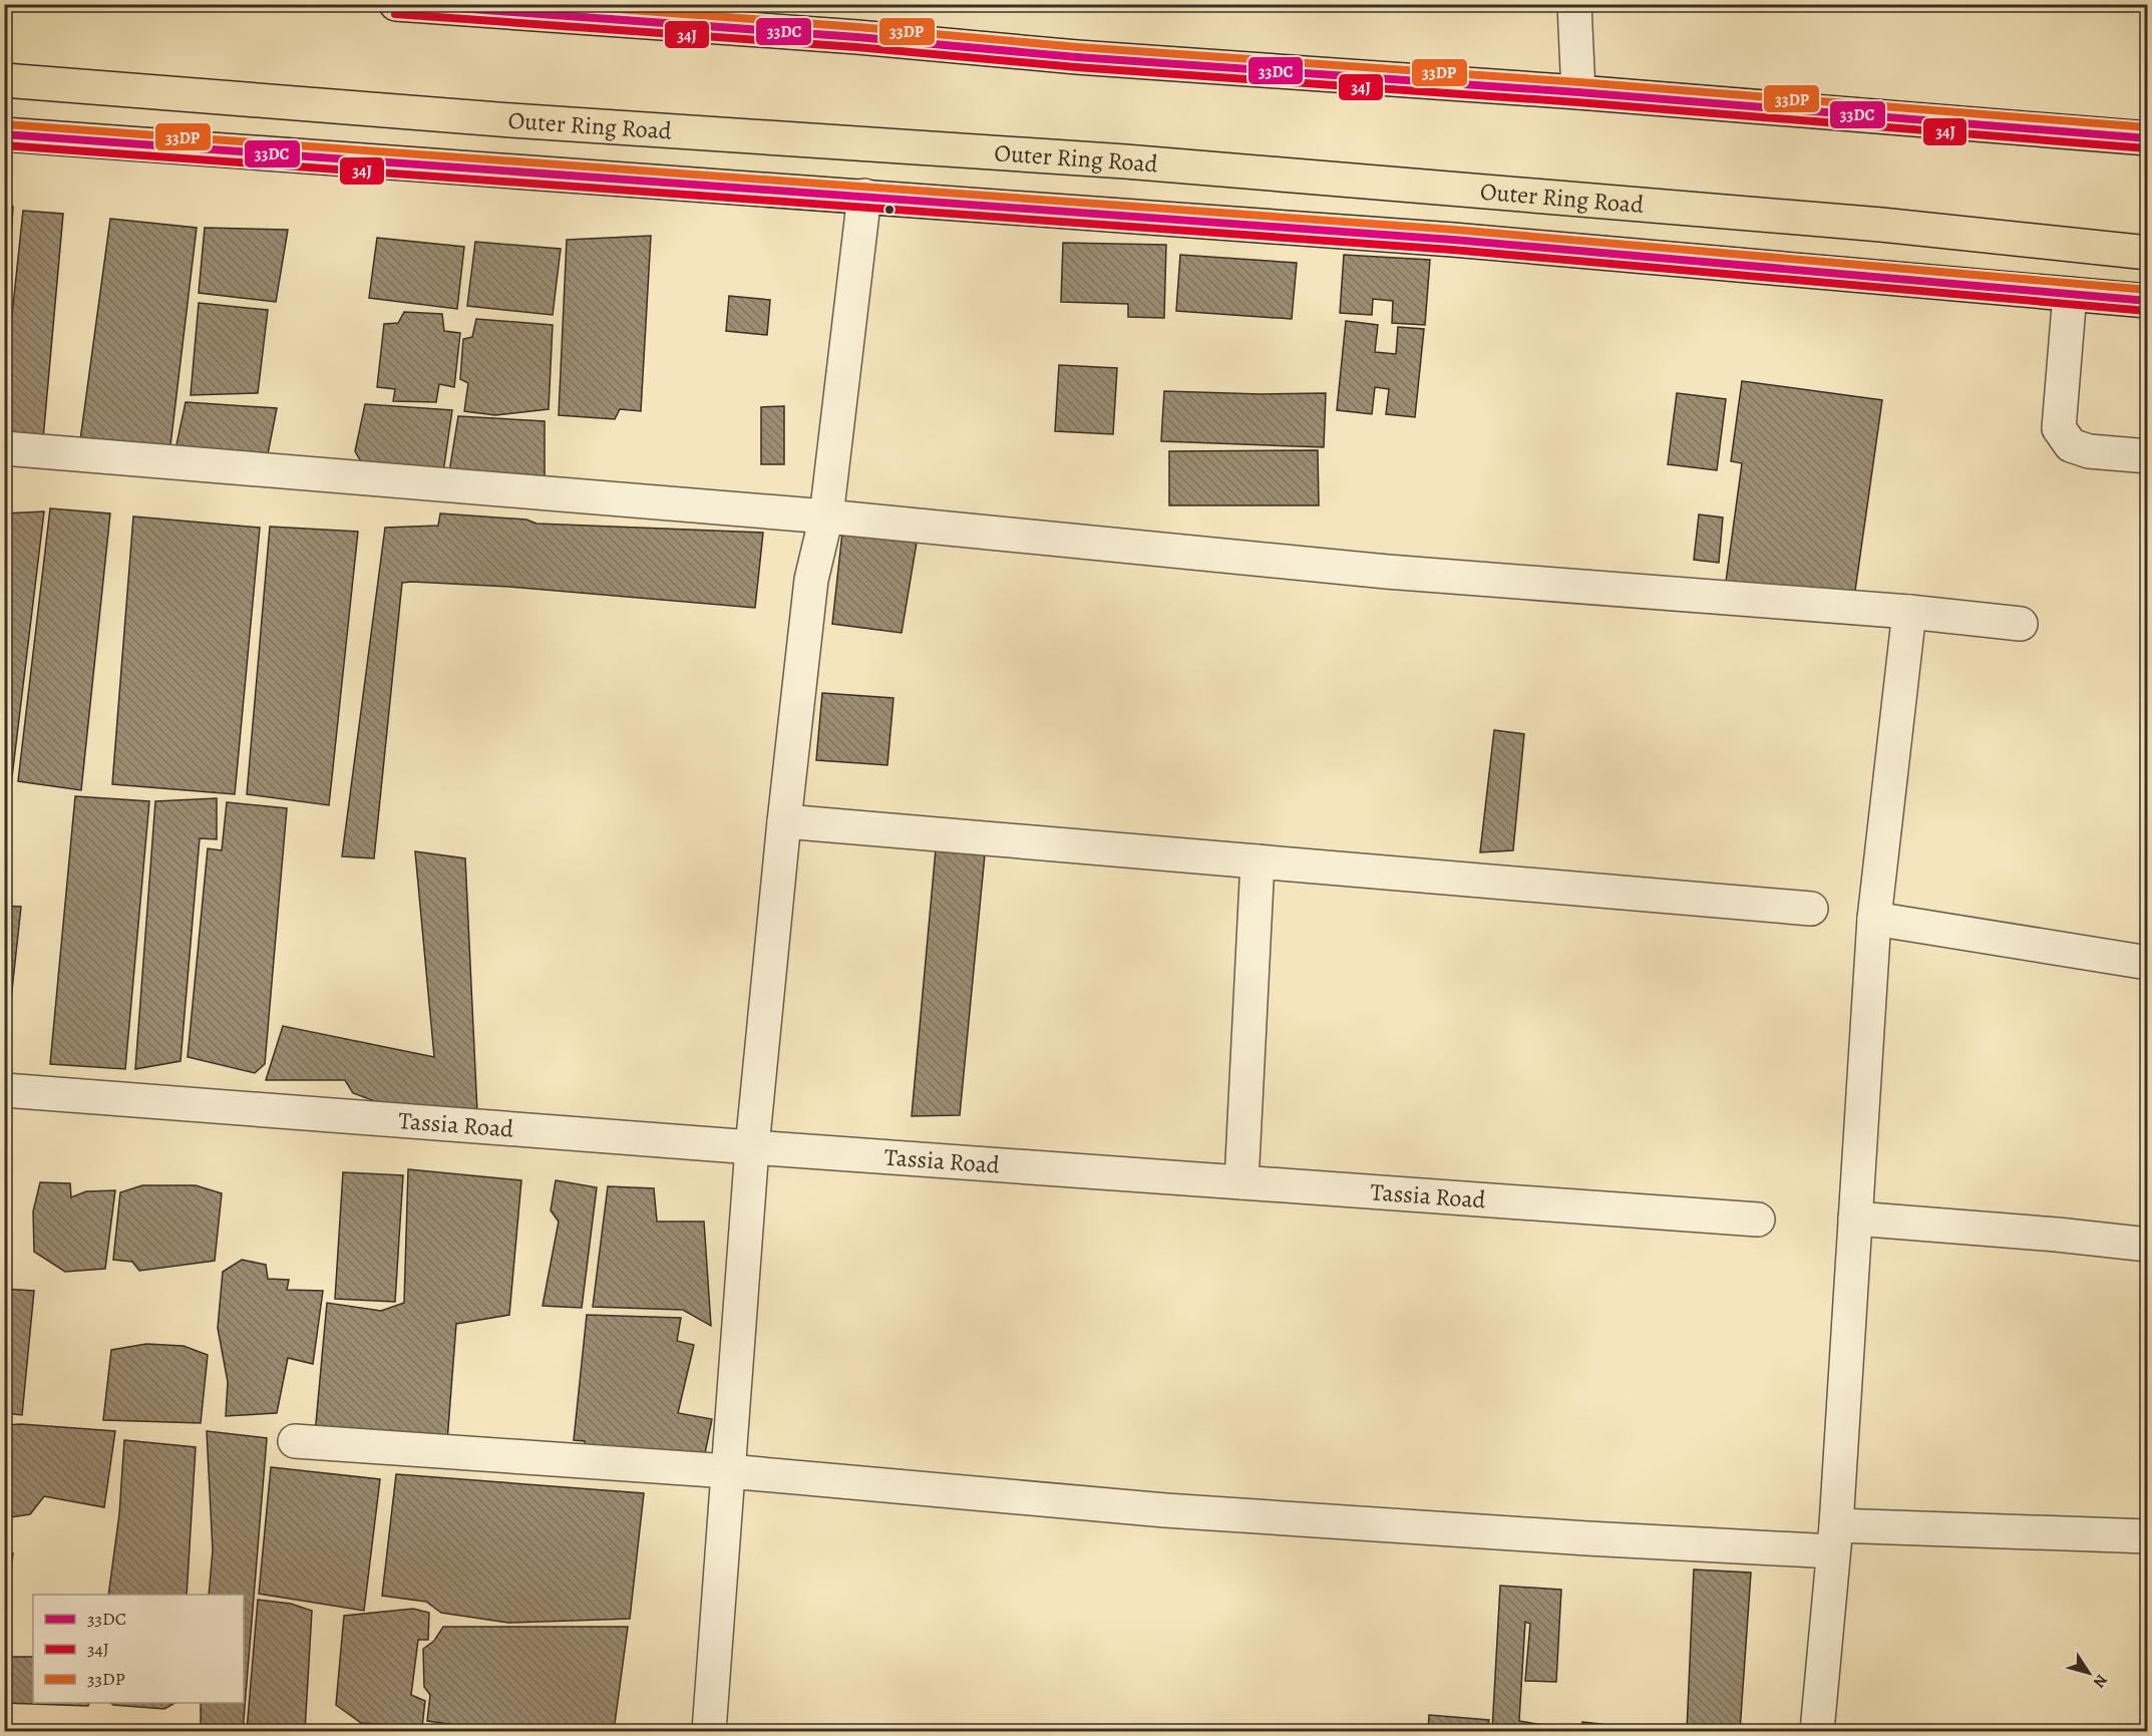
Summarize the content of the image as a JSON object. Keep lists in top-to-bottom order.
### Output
{
  "streets": {
    "main road": ["Outer Ring Road"],
    "street": ["Tassia Road"]
  },
  "lines": ["transit line 33DC", "transit line 33DP", "transit line 34J"],
  "legend": ["33DC", "34J", "33DP"],
  "north": "bottom right"
}
